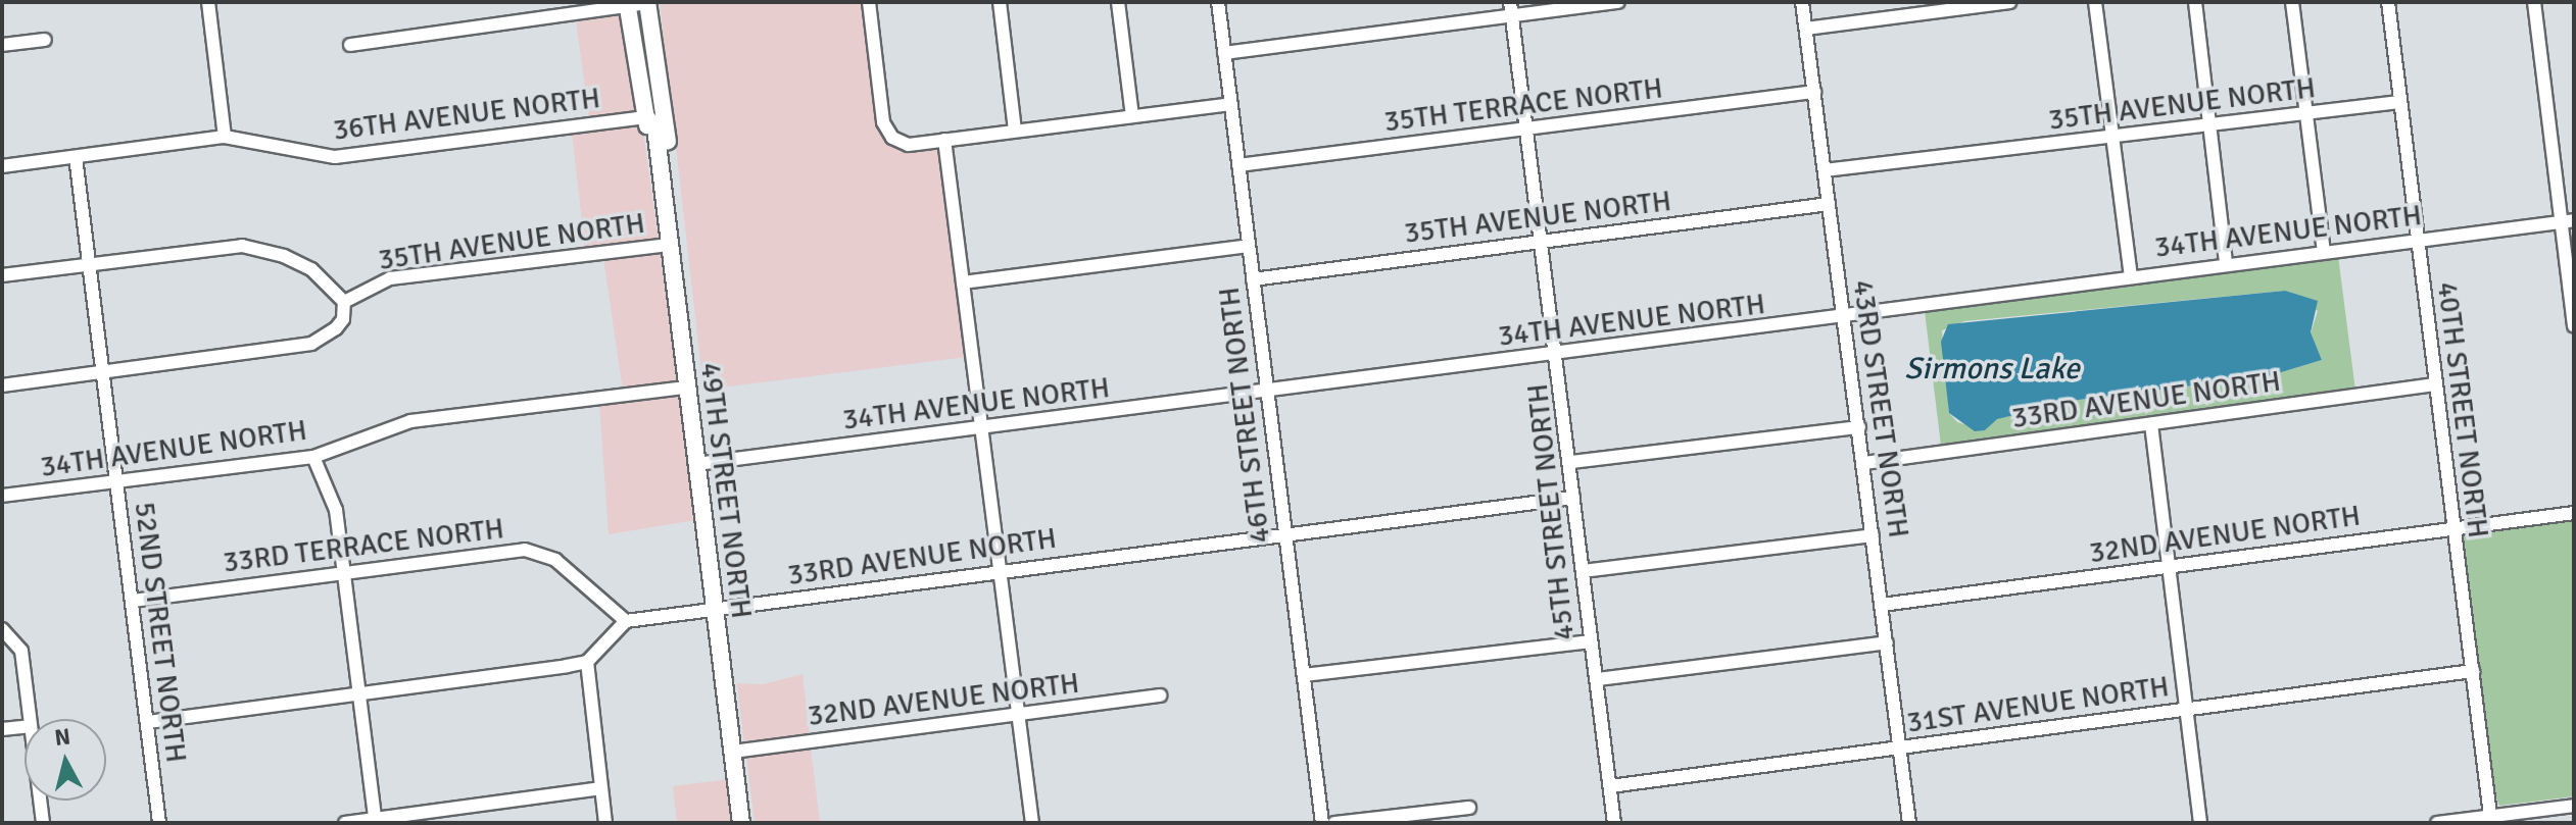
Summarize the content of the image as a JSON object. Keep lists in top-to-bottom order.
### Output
{
  "streets": {
    "main road": ["49TH STREET NORTH"],
    "street": [
      "35TH AVENUE NORTH",
      "35TH TERRACE NORTH",
      "36TH AVENUE NORTH",
      "34TH AVENUE NORTH",
      "33RD AVENUE NORTH",
      "43RD STREET NORTH",
      "40TH STREET NORTH",
      "46TH STREET NORTH",
      "45TH STREET NORTH",
      "32ND AVENUE NORTH",
      "33RD TERRACE NORTH",
      "52ND STREET NORTH",
      "31ST AVENUE NORTH"
    ]
  },
  "crossings": [
    ["35TH AVENUE NORTH", "43RD STREET NORTH"],
    ["35TH AVENUE NORTH", "40TH STREET NORTH"],
    ["35TH AVENUE NORTH", "46TH STREET NORTH"],
    ["35TH AVENUE NORTH", "49TH STREET NORTH"],
    ["35TH AVENUE NORTH", "45TH STREET NORTH"],
    ["35TH TERRACE NORTH", "43RD STREET NORTH"],
    ["35TH TERRACE NORTH", "46TH STREET NORTH"],
    ["35TH TERRACE NORTH", "45TH STREET NORTH"],
    ["36TH AVENUE NORTH", "49TH STREET NORTH"],
    ["36TH AVENUE NORTH", "52ND STREET NORTH"],
    ["34TH AVENUE NORTH", "43RD STREET NORTH"],
    ["34TH AVENUE NORTH", "40TH STREET NORTH"],
    ["34TH AVENUE NORTH", "46TH STREET NORTH"],
    ["34TH AVENUE NORTH", "49TH STREET NORTH"],
    ["34TH AVENUE NORTH", "45TH STREET NORTH"],
    ["34TH AVENUE NORTH", "52ND STREET NORTH"],
    ["33RD AVENUE NORTH", "43RD STREET NORTH"],
    ["33RD AVENUE NORTH", "40TH STREET NORTH"],
    ["33RD AVENUE NORTH", "46TH STREET NORTH"],
    ["33RD AVENUE NORTH", "49TH STREET NORTH"],
    ["33RD AVENUE NORTH", "45TH STREET NORTH"],
    ["33RD AVENUE NORTH", "33RD TERRACE NORTH"],
    ["43RD STREET NORTH", "32ND AVENUE NORTH"],
    ["43RD STREET NORTH", "31ST AVENUE NORTH"],
    ["40TH STREET NORTH", "32ND AVENUE NORTH"],
    ["40TH STREET NORTH", "31ST AVENUE NORTH"],
    ["49TH STREET NORTH", "32ND AVENUE NORTH"],
    ["45TH STREET NORTH", "31ST AVENUE NORTH"],
    ["33RD TERRACE NORTH", "52ND STREET NORTH"]
  ],
  "water": ["Sirmons Lake"],
  "north": "top"
}
